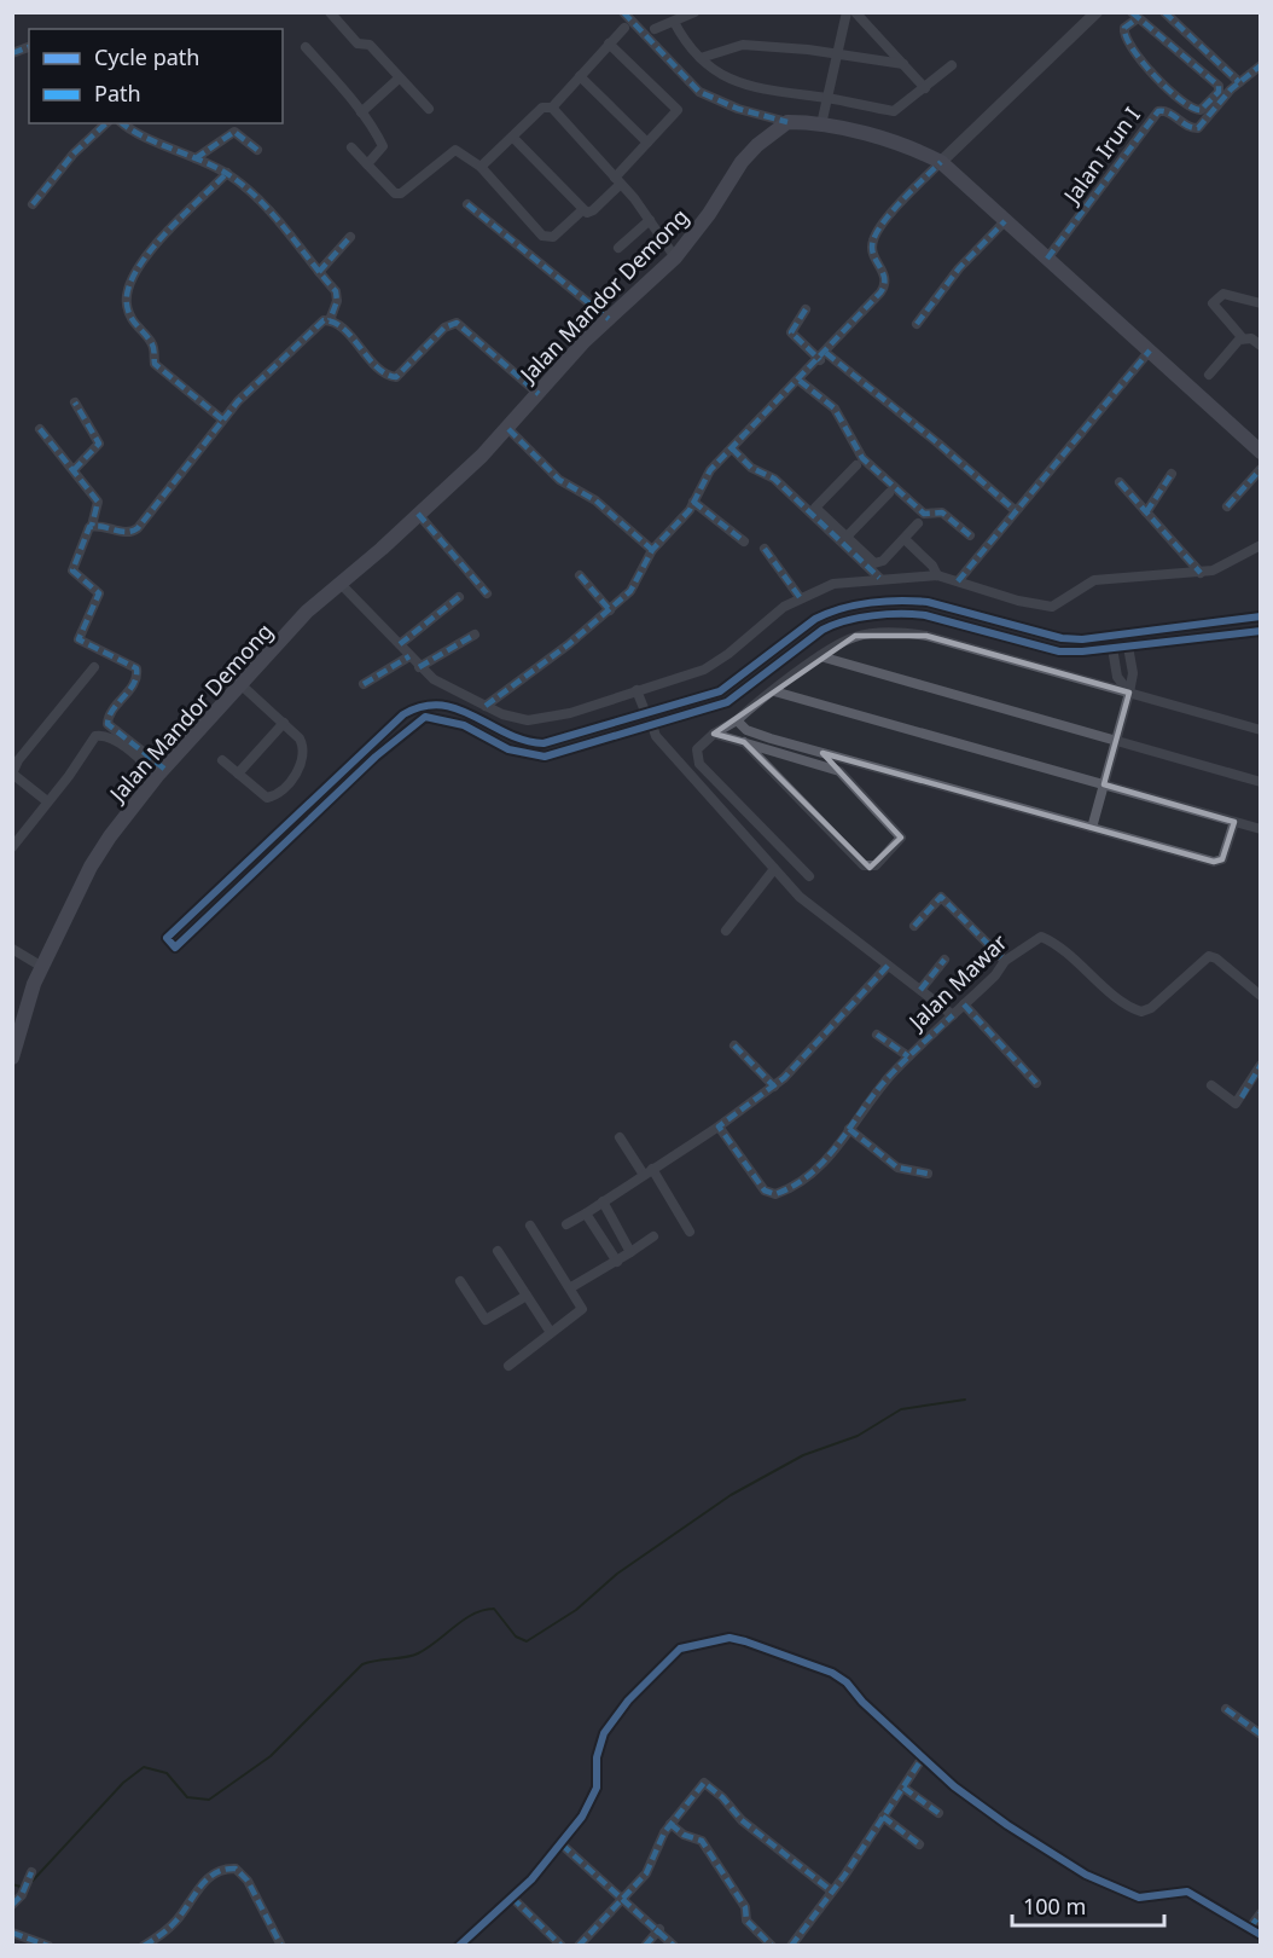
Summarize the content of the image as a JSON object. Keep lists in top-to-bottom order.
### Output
{
  "streets": {
    "main road": ["Jalan Mandor Demong"],
    "street": ["Jalan Irun I", "Jalan Mawar"]
  },
  "legend": ["Cycle path", "Path"],
  "scale_bar": "100 m"
}
